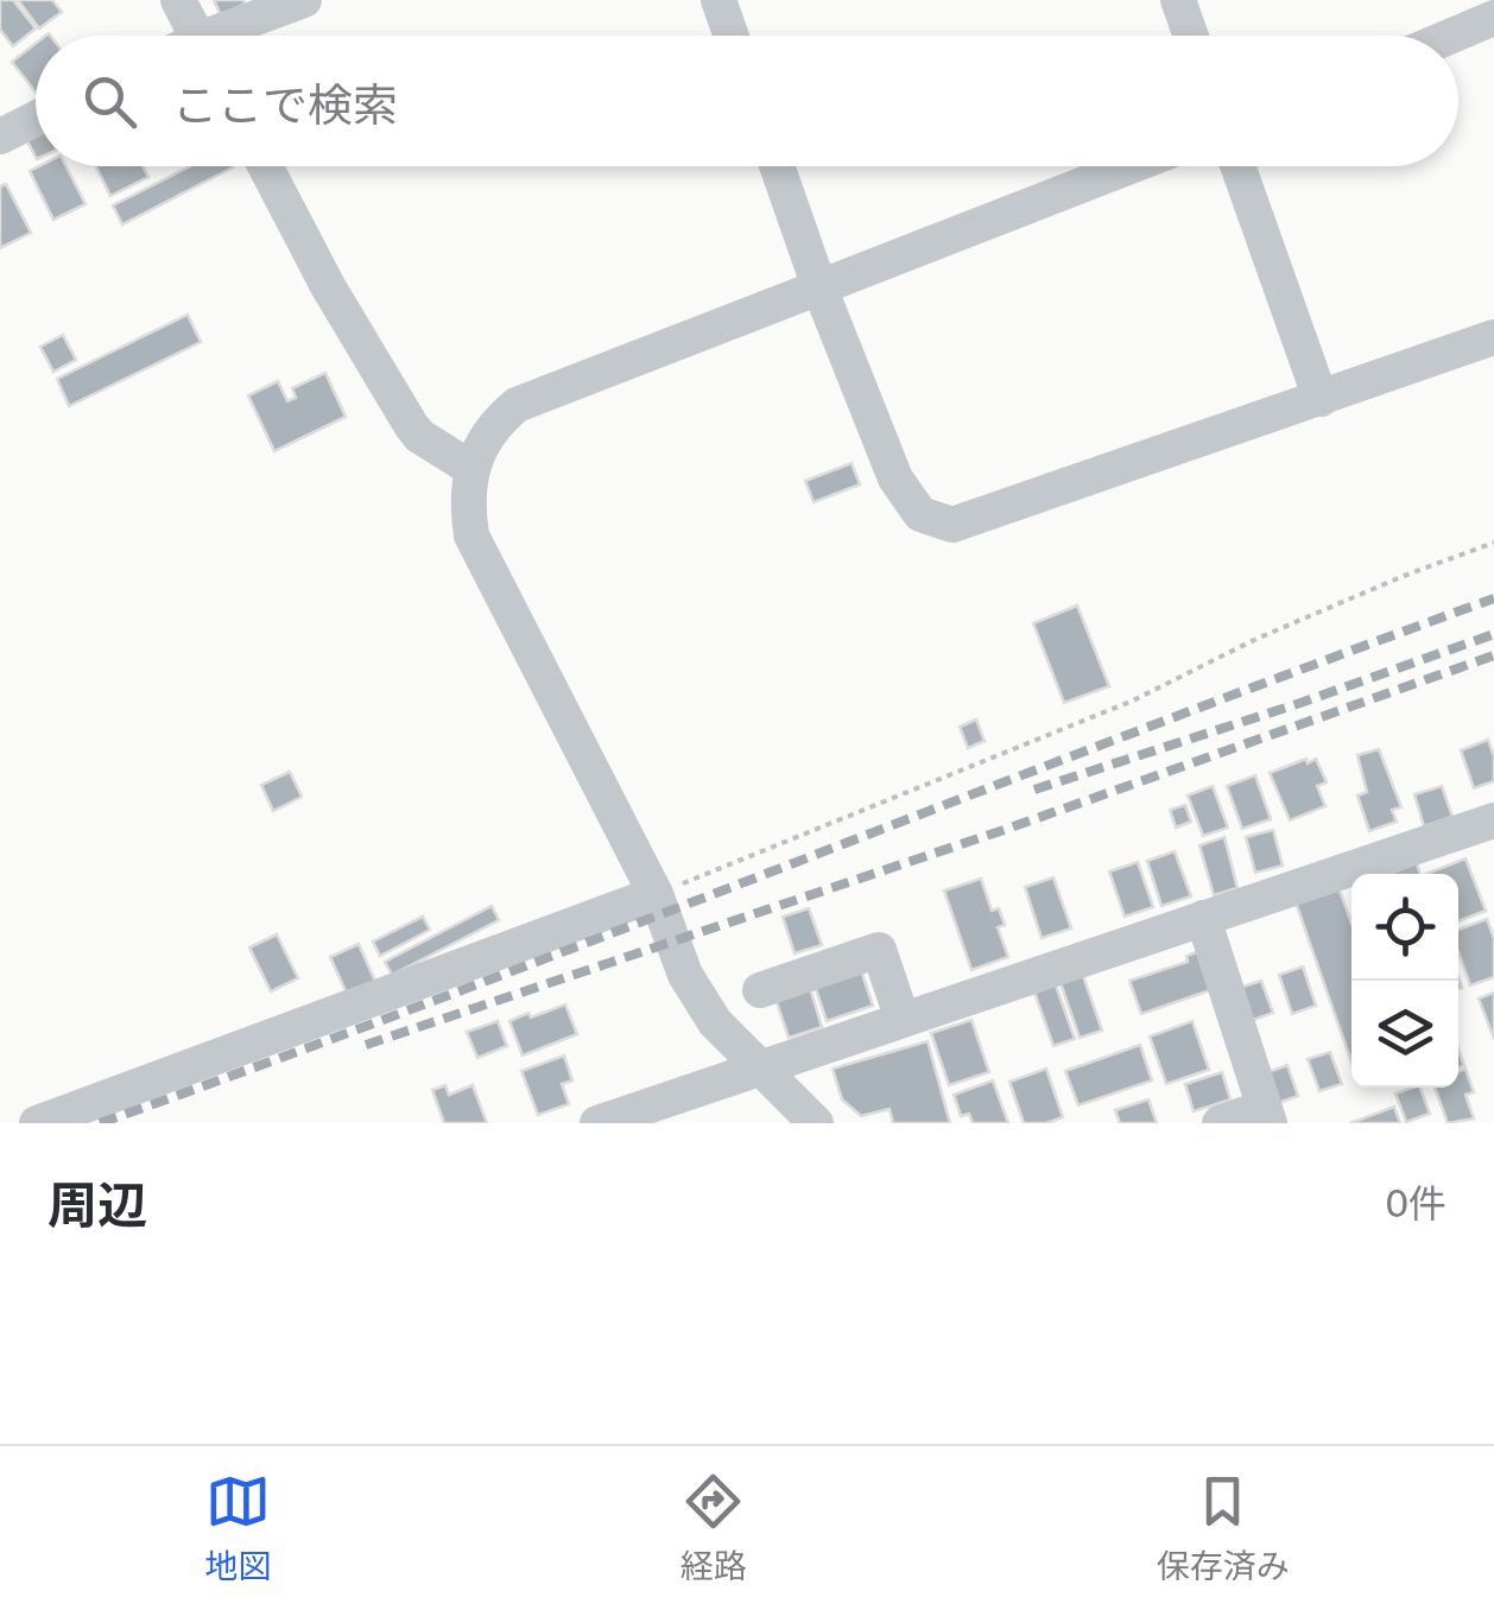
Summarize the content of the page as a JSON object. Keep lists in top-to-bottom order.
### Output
{
  "page": {
    "search": "ここで検索",
    "heading": ["周辺", "0件"],
    "nav": ["地図", "経路", "保存済み"]
  }
}
